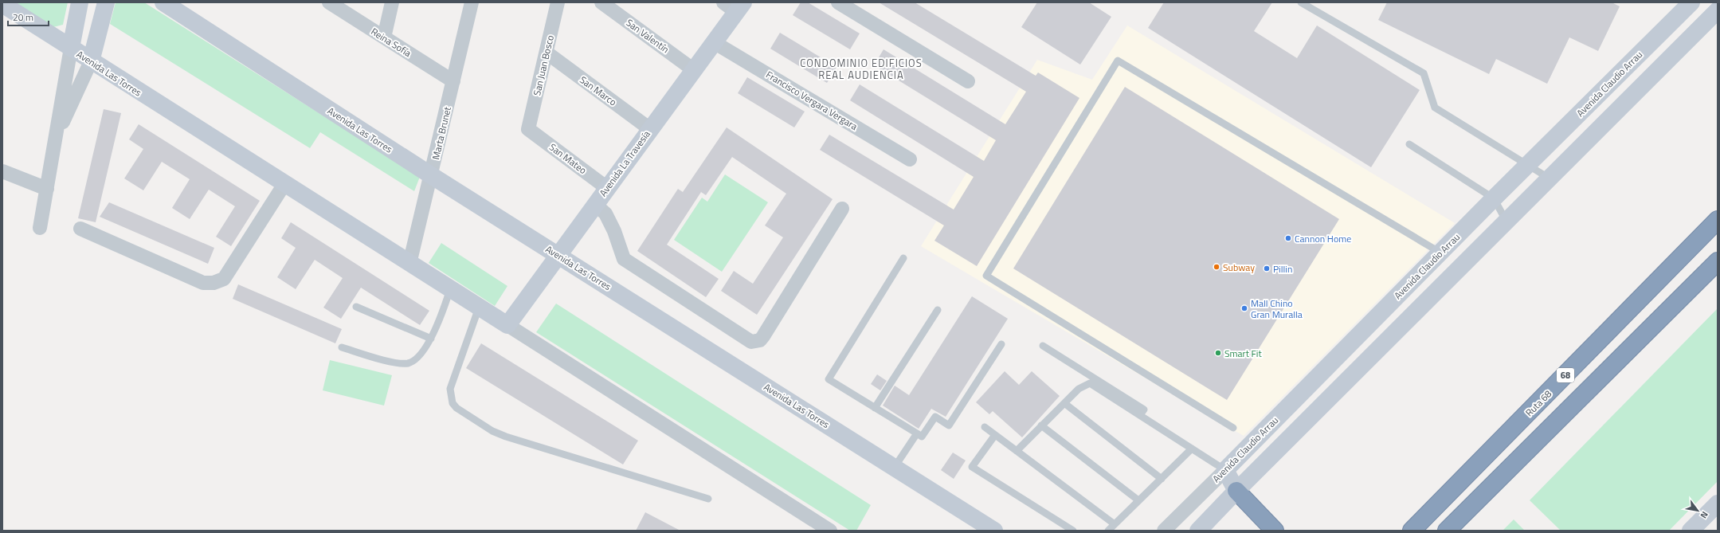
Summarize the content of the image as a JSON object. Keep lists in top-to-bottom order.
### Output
{
  "streets": {
    "highway": ["68", "Ruta 68"],
    "street": [
      "San Valentín",
      "Reina Sofía",
      "San Juan Bosco",
      "Avenida Las Torres",
      "Avenida Claudio Arrau",
      "San Marco",
      "Francisco Vergara Vergara",
      "Marta Brunet",
      "San Mateo",
      "Avenida La Travesía"
    ]
  },
  "crossings": [
    ["San Valentín", "Avenida La Travesía"],
    ["Reina Sofía", "Marta Brunet"],
    ["San Juan Bosco", "San Marco"],
    ["San Juan Bosco", "San Mateo"],
    ["Avenida Las Torres", "Marta Brunet"],
    ["Avenida Las Torres", "Avenida La Travesía"],
    ["San Marco", "Avenida La Travesía"],
    ["Francisco Vergara Vergara", "Avenida La Travesía"],
    ["San Mateo", "Avenida La Travesía"]
  ],
  "districts": ["CONDOMINIO EDIFICIOS REAL AUDIENCIA"],
  "places": [
    "Cannon Home",
    "Subway",
    "Pillin",
    "Mall Chino Gran Muralla",
    "Smart Fit"
  ],
  "scale_bar": "20 m",
  "north": "bottom right"
}
